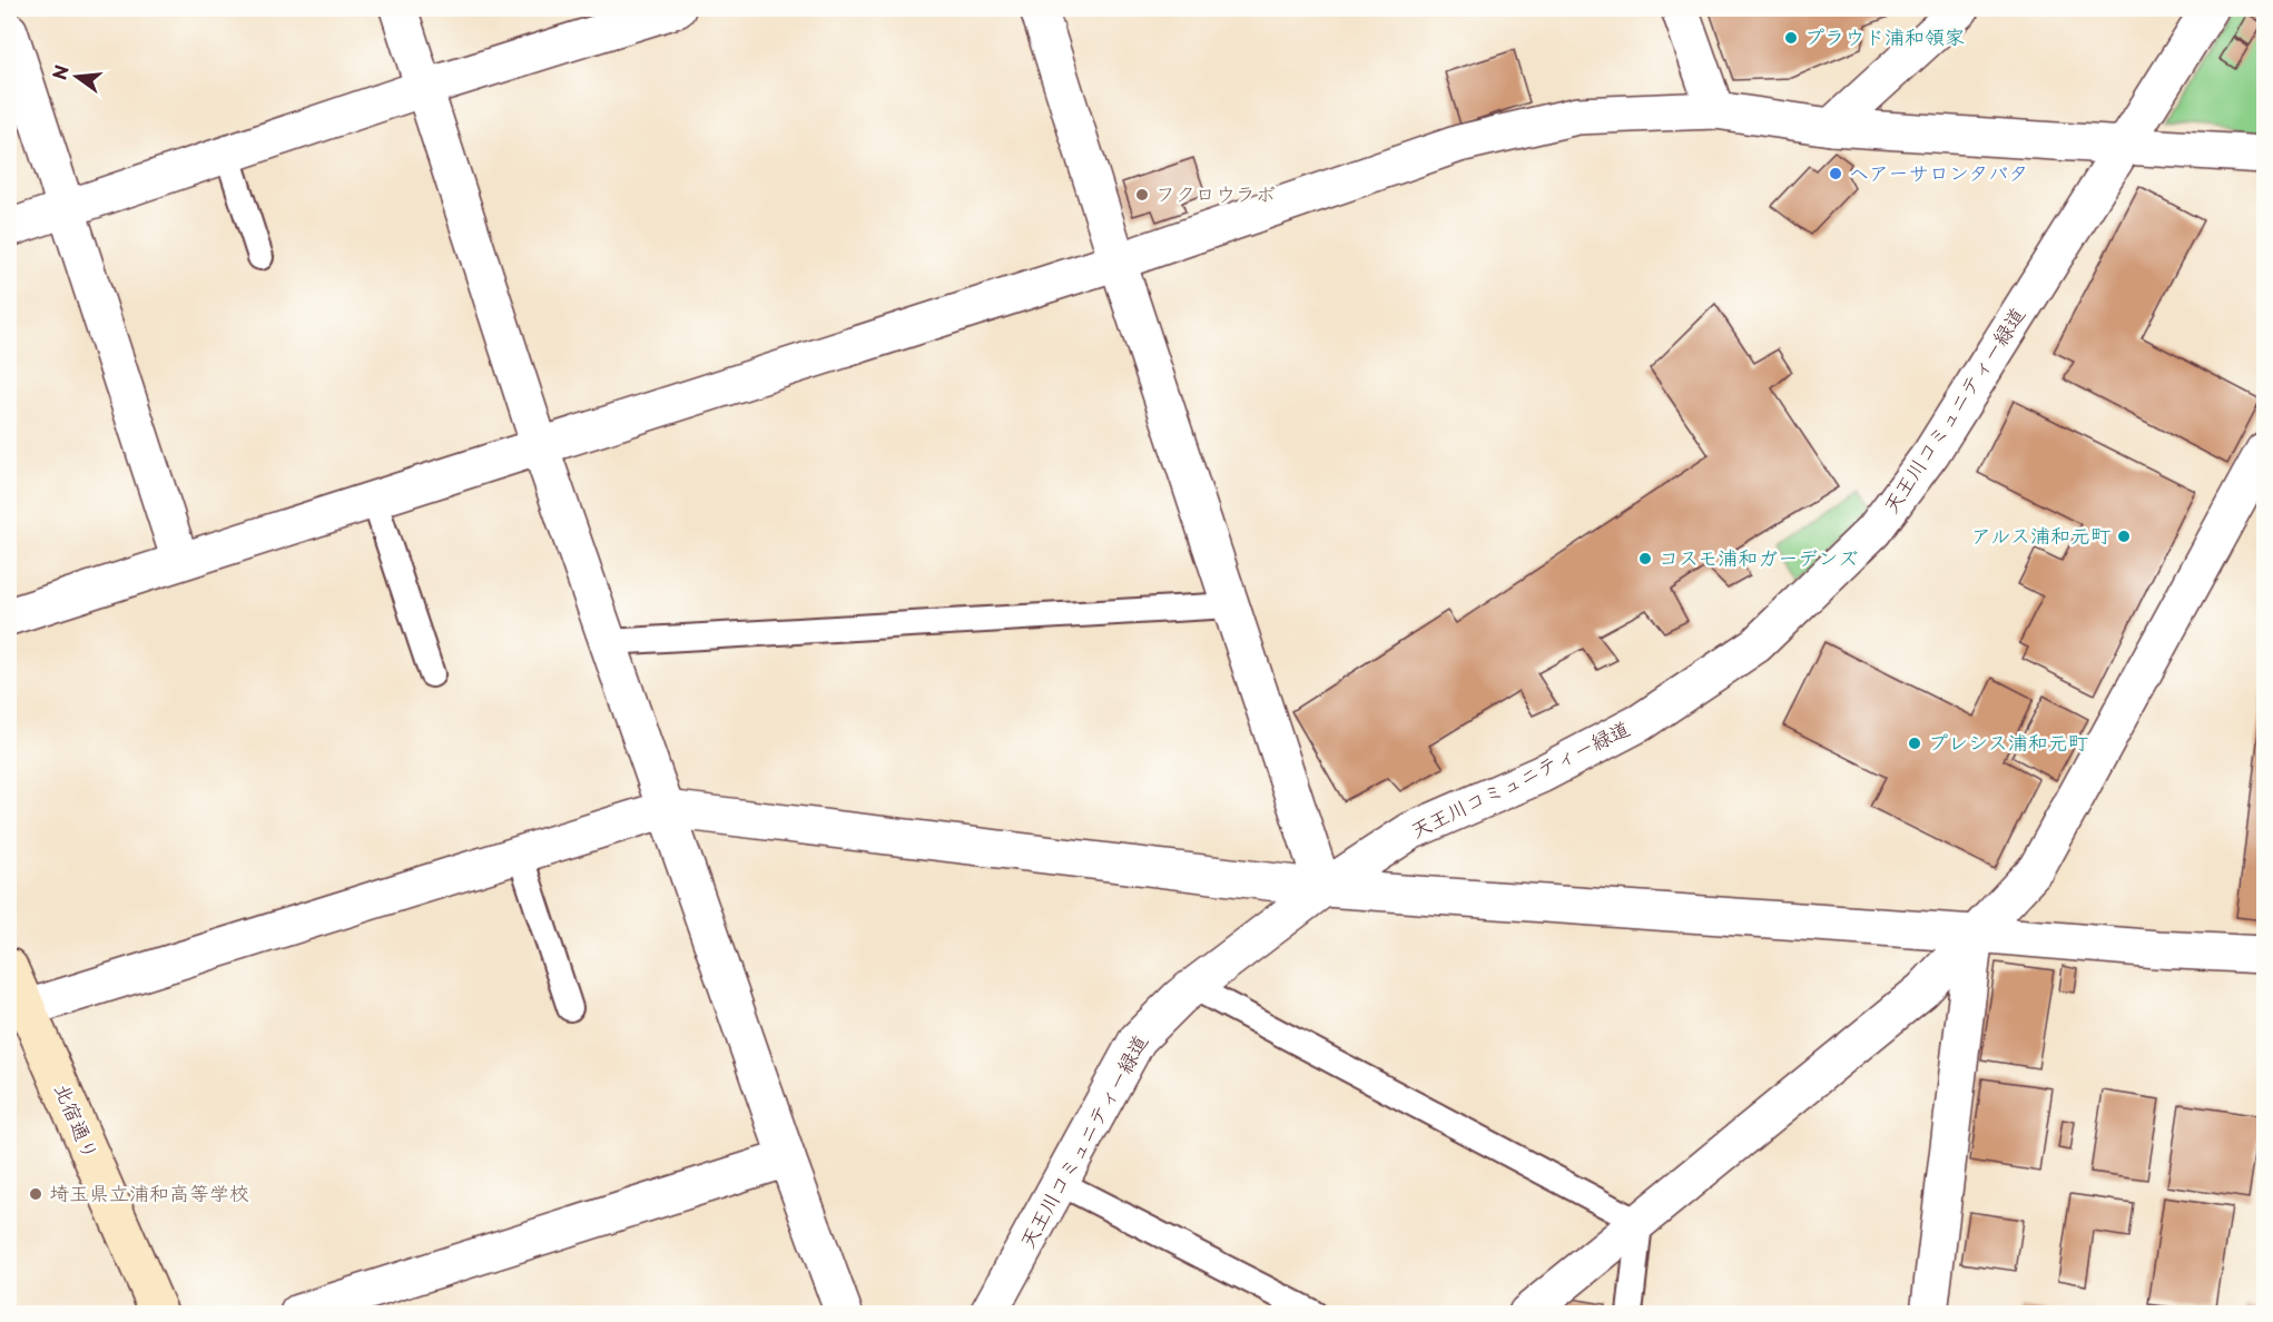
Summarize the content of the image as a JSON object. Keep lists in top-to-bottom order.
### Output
{
  "streets": {
    "street": ["天王川コミュニティー緑道", "北宿通り"]
  },
  "places": [
    "プラウド浦和領家",
    "ヘアーサロンタバタ",
    "フクロウラボ",
    "アルス浦和元町",
    "コスモ浦和ガーデンズ",
    "プレシス浦和元町",
    "埼玉県立浦和高等学校"
  ],
  "north": "left"
}
